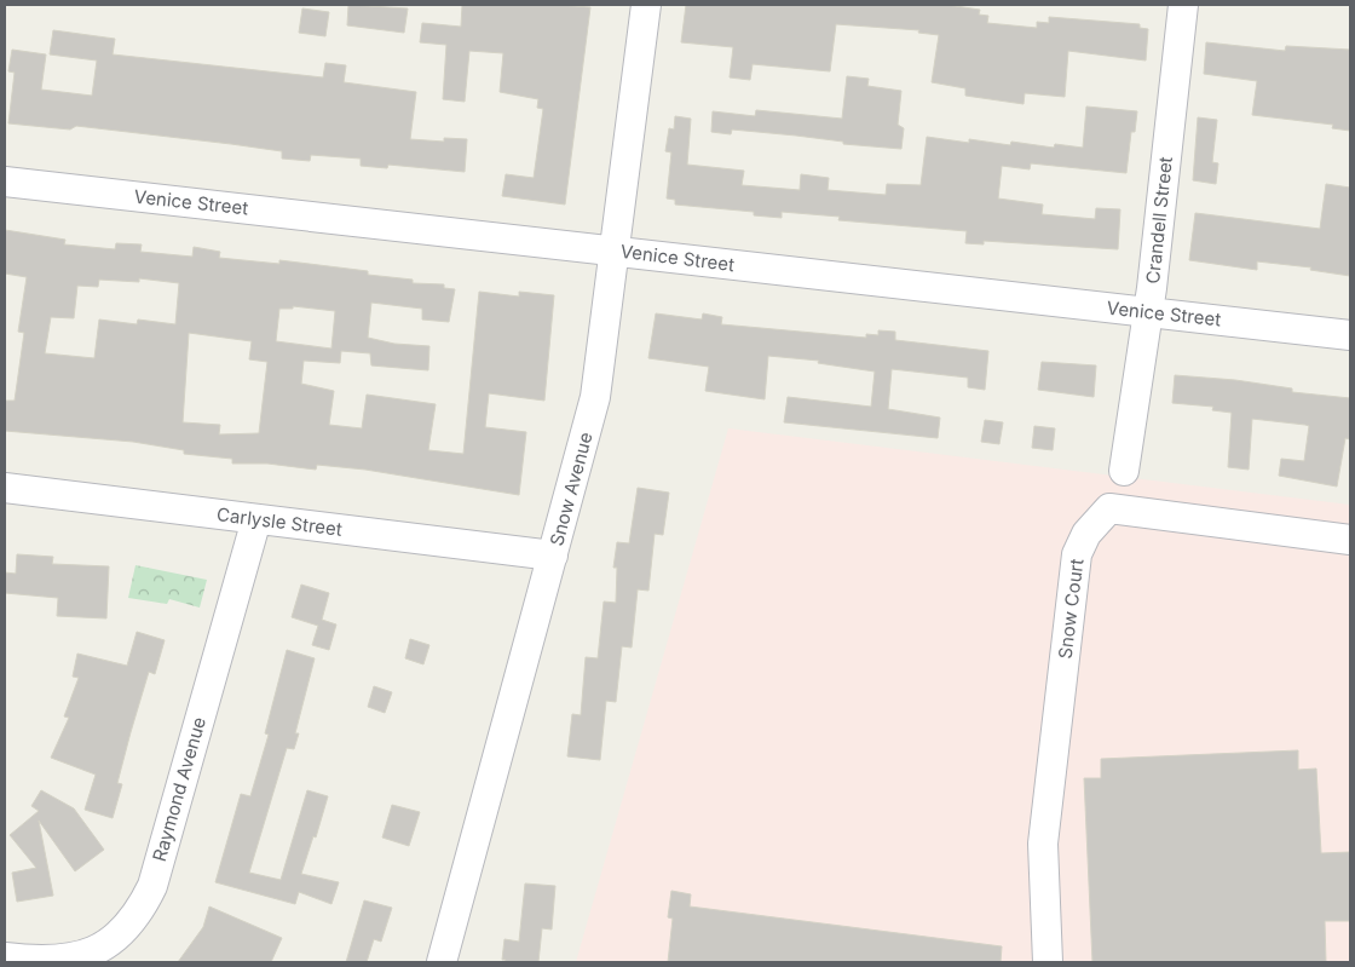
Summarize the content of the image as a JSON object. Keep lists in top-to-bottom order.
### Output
{
  "streets": {
    "street": [
      "Venice Street",
      "Crandell Street",
      "Snow Avenue",
      "Carlysle Street",
      "Snow Court",
      "Raymond Avenue"
    ]
  },
  "crossings": [
    ["Venice Street", "Crandell Street"],
    ["Venice Street", "Snow Avenue"],
    ["Snow Avenue", "Carlysle Street"],
    ["Carlysle Street", "Raymond Avenue"]
  ]
}
